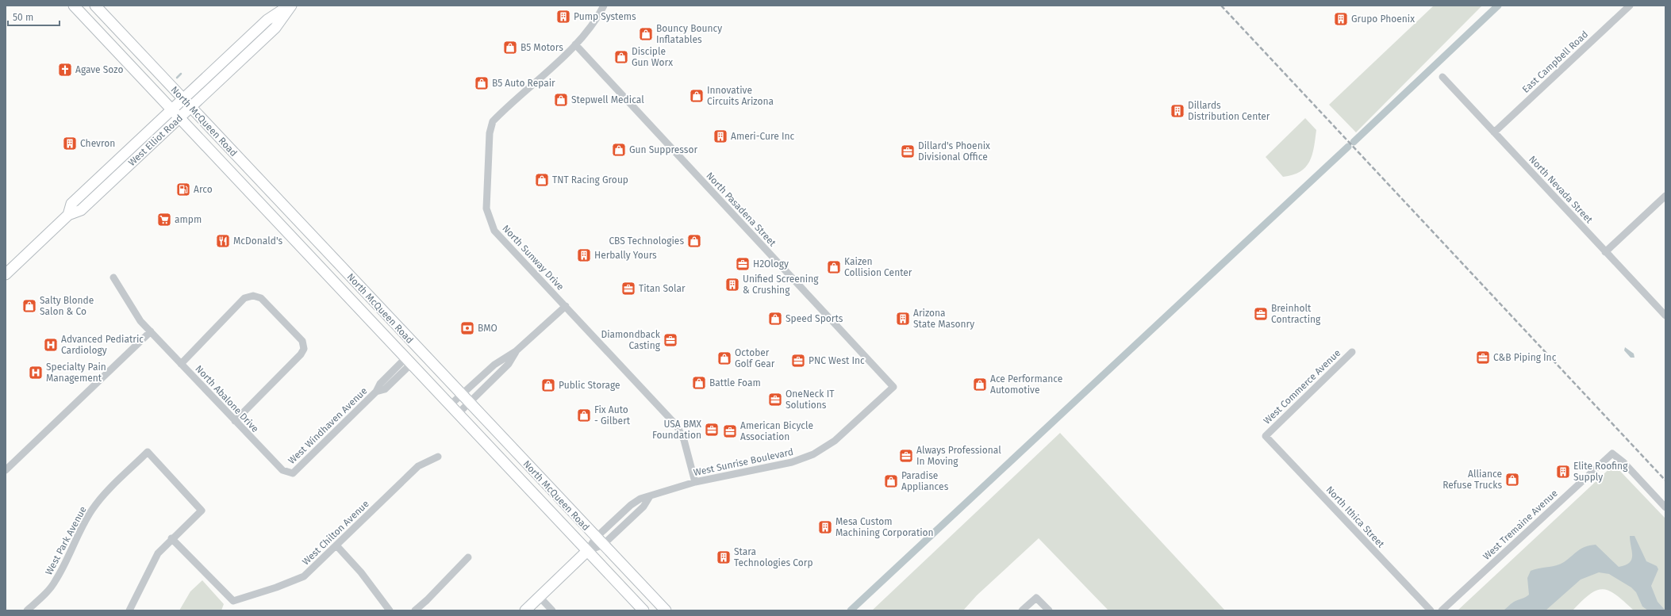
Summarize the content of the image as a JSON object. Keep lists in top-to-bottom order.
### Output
{
  "streets": {
    "main road": ["North McQueen Road", "West Elliot Road"],
    "street": [
      "East Campbell Road",
      "North Nevada Street",
      "North Pasadena Street",
      "North Sunway Drive",
      "West Commerce Avenue",
      "North Abalone Drive",
      "West Windhaven Avenue",
      "West Sunrise Boulevard",
      "North Ithica Street",
      "West Tremaine Avenue",
      "West Chilton Avenue",
      "West Park Avenue"
    ]
  },
  "crossings": [
    ["East Campbell Road", "North Nevada Street"],
    ["North McQueen Road", "West Elliot Road"],
    ["North McQueen Road", "West Windhaven Avenue"],
    ["North McQueen Road", "West Sunrise Boulevard"],
    ["North Pasadena Street", "North Sunway Drive"],
    ["North Pasadena Street", "West Sunrise Boulevard"],
    ["North Sunway Drive", "West Sunrise Boulevard"],
    ["West Commerce Avenue", "North Ithica Street"],
    ["North Abalone Drive", "West Windhaven Avenue"],
    ["West Chilton Avenue", "West Park Avenue"]
  ],
  "places": {
    "building": [
      "Pump Systems",
      "Grupo Phoenix",
      "Dillards Distribution Center",
      "Ameri-Cure Inc",
      "Chevron",
      "Herbally Yours",
      "Unified Screening & Crushing",
      "Arizona State Masonry",
      "Elite Roofing Supply",
      "Mesa Custom Machining Corporation",
      "Stara Technologies Corp"
    ],
    "shop": [
      "Bouncy Bouncy Inflatables",
      "B5 Motors",
      "Disciple Gun Worx",
      "B5 Auto Repair",
      "Innovative Circuits Arizona",
      "Stepwell Medical",
      "Gun Suppressor",
      "TNT Racing Group",
      "CBS Technologies",
      "Kaizen Collision Center",
      "Salty Blonde Salon & Co",
      "Speed Sports",
      "October Golf Gear",
      "Battle Foam",
      "Ace Performance Automotive",
      "Public Storage",
      "Fix Auto - Gilbert",
      "Alliance Refuse Trucks",
      "Paradise Appliances"
    ],
    "church": ["Agave Sozo"],
    "office": [
      "Dillard's Phoenix Divisional Office",
      "H2Ology",
      "Titan Solar",
      "Breinholt Contracting",
      "Diamondback Casting",
      "C&B Piping Inc",
      "PNC West Inc",
      "OneNeck IT Solutions",
      "USA BMX Foundation",
      "American Bicycle Association",
      "Always Professional In Moving"
    ],
    "fuel station": ["Arco"],
    "supermarket": ["ampm"],
    "restaurant": ["McDonald's"],
    "bank": ["BMO"],
    "hospital": ["Advanced Pediatric Cardiology", "Specialty Pain Management"]
  },
  "scale_bar": "50 m"
}
